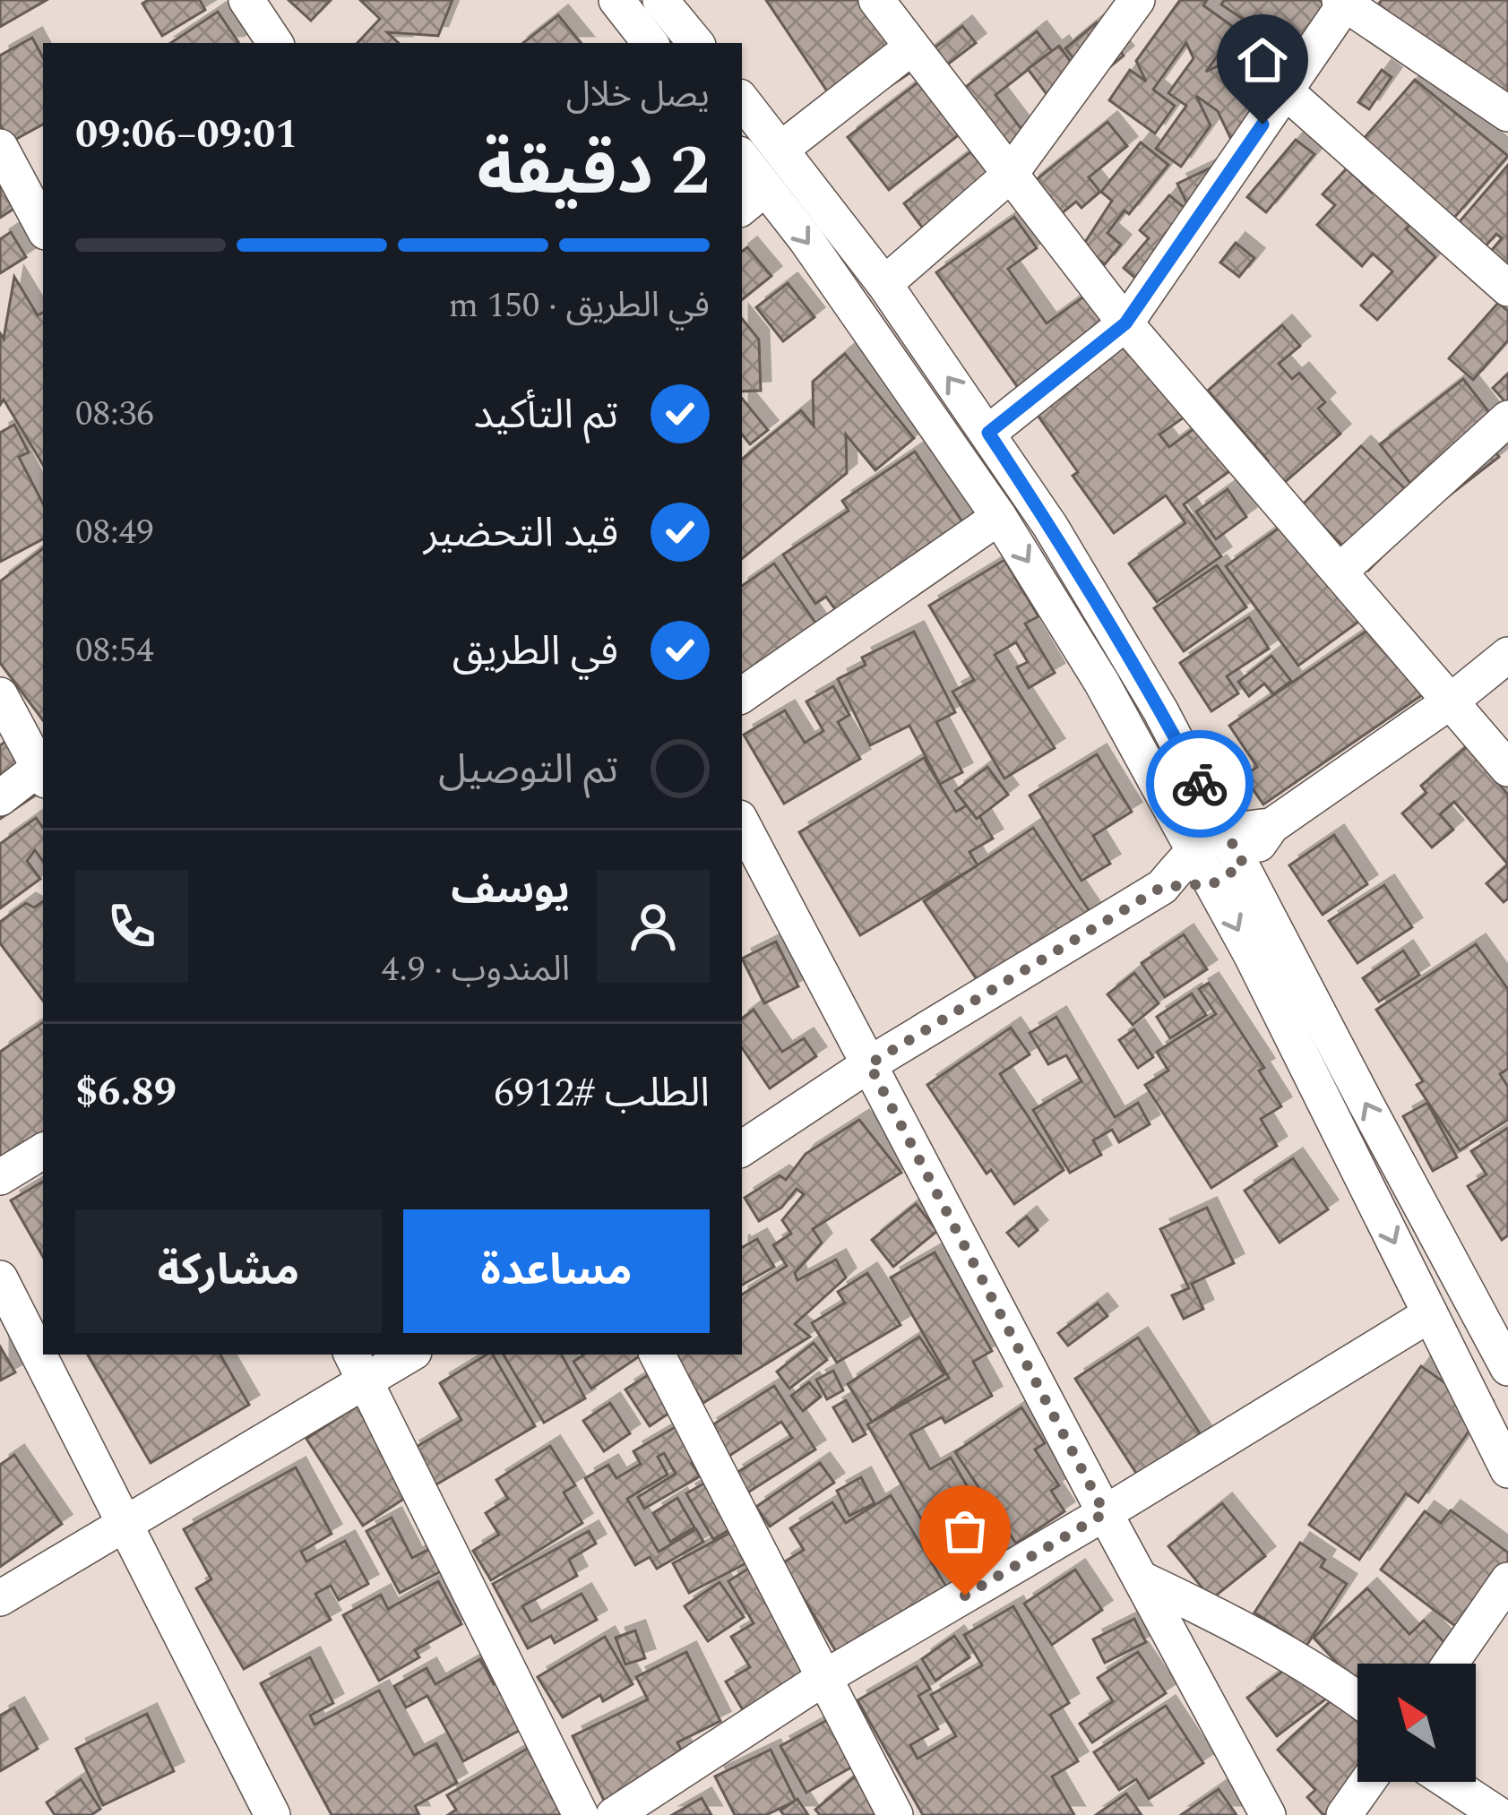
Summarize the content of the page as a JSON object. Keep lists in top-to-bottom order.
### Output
{
  "north": "top left",
  "page": {
    "heading": ["2 دقيقة", "يصل خلال", "09:01–09:06"],
    "panel": [
      "يوسف",
      "المندوب · 4.9",
      "الطلب #6912",
      "$6.89"
    ],
    "bar": "في الطريق · 150 m",
    "list": [
      ["تم التأكيد", "08:36"],
      ["قيد التحضير", "08:49"],
      ["في الطريق", "08:54"],
      "تم التوصيل"
    ],
    "buttons": ["مساعدة", "مشاركة"]
  }
}
